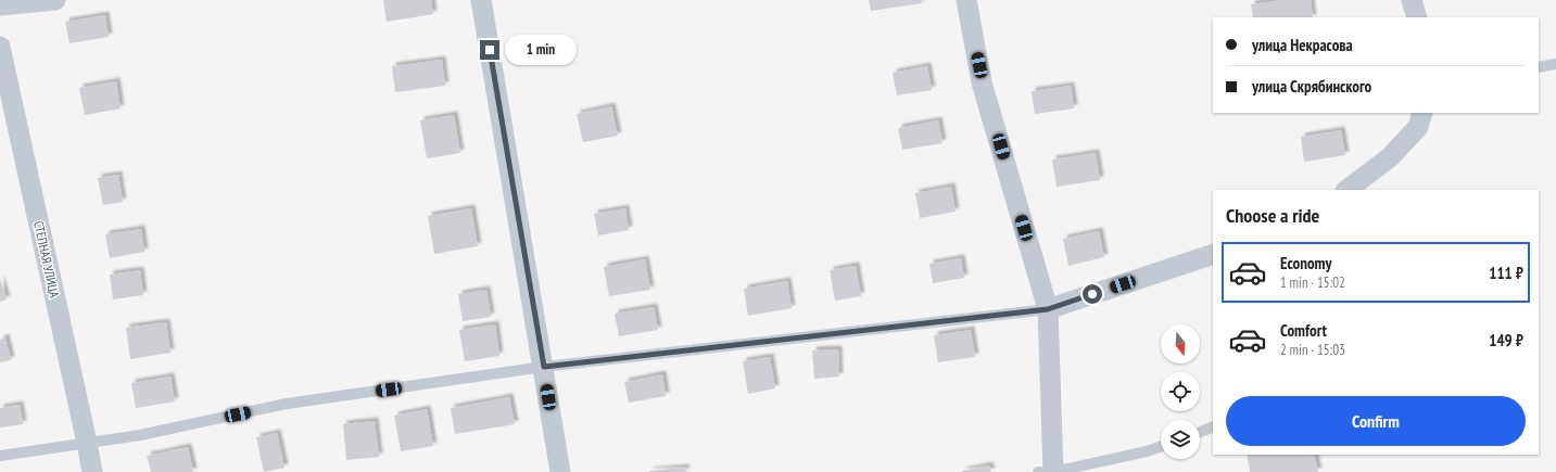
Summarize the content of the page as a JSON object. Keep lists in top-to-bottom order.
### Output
{
  "streets": {
    "street": ["СТЕПНАЯ УЛИЦА"]
  },
  "north": "bottom",
  "page": {
    "banner": ["улица Некрасова", "улица Скрябинского"],
    "bubble": "1 min",
    "heading": "Choose a ride",
    "list": [
      {
        "name": "Economy",
        "note": "1 min · 15:02",
        "value": "111 ₽"
      },
      {
        "name": "Comfort",
        "note": "2 min · 15:03",
        "value": "149 ₽"
      }
    ],
    "buttons": "Confirm"
  }
}
